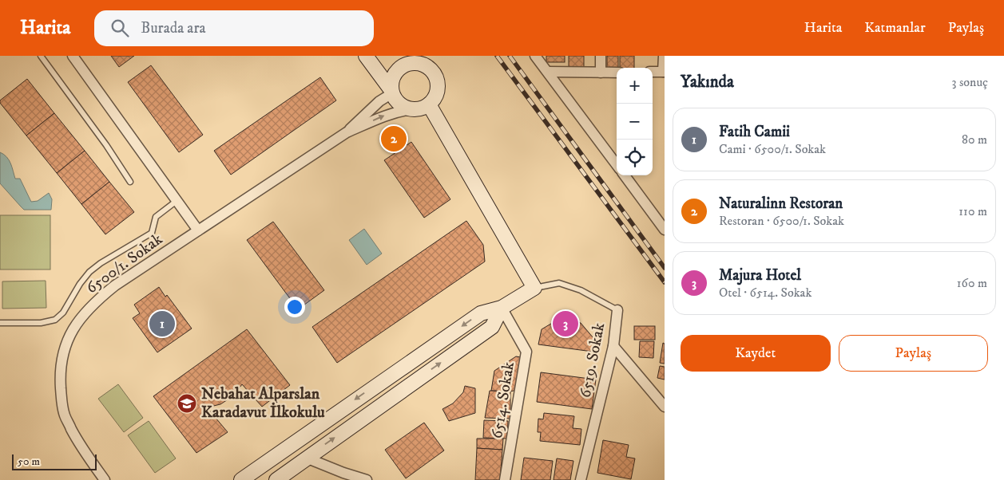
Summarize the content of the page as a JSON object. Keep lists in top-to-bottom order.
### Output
{
  "streets": {
    "street": ["6500/1. Sokak", "6519. Sokak", "6514. Sokak"]
  },
  "places": {
    "school or university": ["Nebahat Alparslan Karadavut İlkokulu"]
  },
  "scale_bar": "50 m",
  "page": {
    "header": "Harita",
    "search": "Burada ara",
    "nav": ["Harita", "Katmanlar", "Paylaş"],
    "heading": ["Yakında", "3 sonuç"],
    "map_buttons": ["+", "−"],
    "list": [
      {
        "mark": "1",
        "name": "Fatih Camii",
        "note": "Cami · 6500/1. Sokak",
        "value": "80 m"
      },
      {
        "mark": "2",
        "name": "Naturalinn Restoran",
        "note": "Restoran · 6500/1. Sokak",
        "value": "110 m"
      },
      {
        "mark": "3",
        "name": "Majura Hotel",
        "note": "Otel · 6514. Sokak",
        "value": "160 m"
      }
    ],
    "pins": ["2", "1", "3"],
    "buttons": ["Kaydet", "Paylaş"],
    "scale": "50 m"
  }
}
